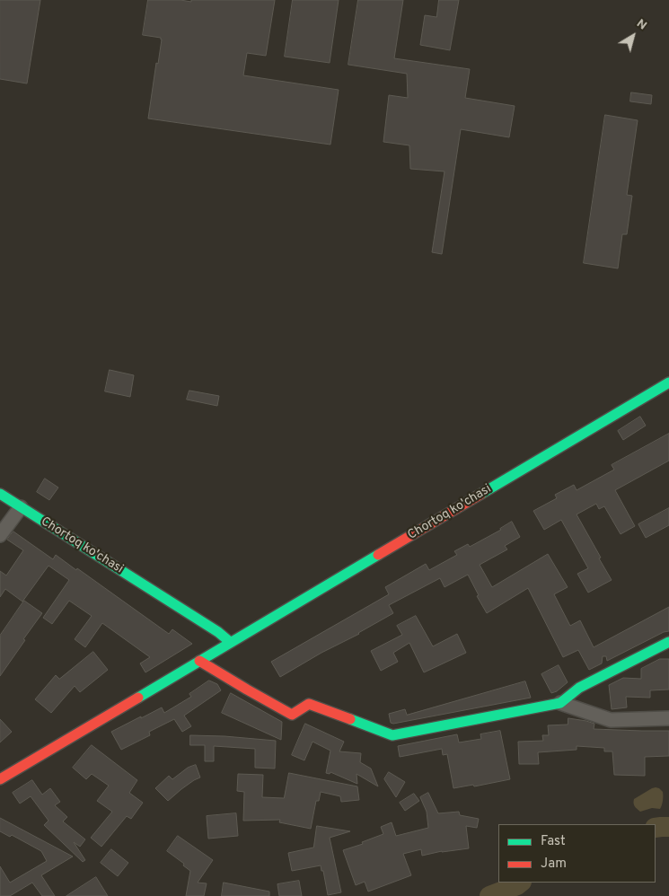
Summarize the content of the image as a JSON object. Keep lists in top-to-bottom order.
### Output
{
  "streets": {
    "street": ["Chortoq ko'chasi"]
  },
  "legend": ["Fast", "Jam"],
  "north": "top right"
}
